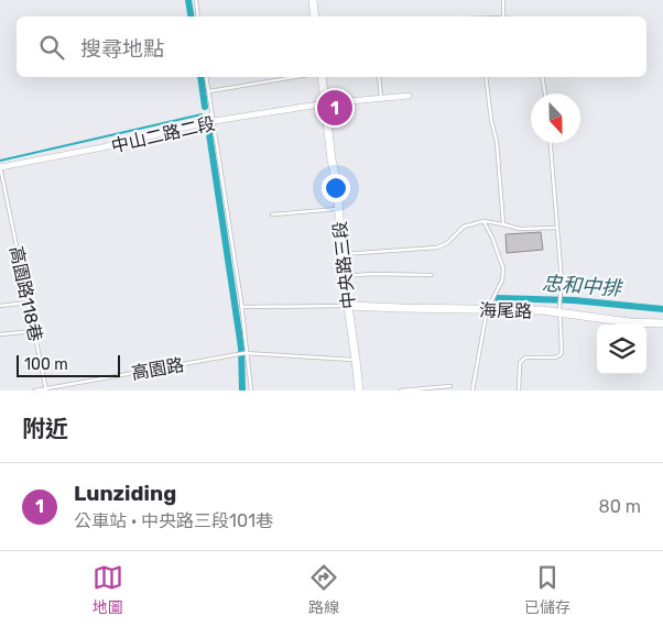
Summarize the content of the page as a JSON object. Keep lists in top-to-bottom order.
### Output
{
  "streets": {
    "street": ["中山二路二段", "中央路三段", "海尾路"],
    "lane": ["高園路118巷", "高園路"]
  },
  "crossings": [
    ["中山二路二段", "中央路三段"],
    ["中山二路二段", "高園路118巷"],
    ["中央路三段", "海尾路"],
    ["中央路三段", "高園路"],
    ["高園路118巷", "高園路"]
  ],
  "water": ["忠和中排"],
  "scale_bar": "100 m",
  "north": "bottom",
  "page": {
    "search": "搜尋地點",
    "pins": "1",
    "scale": "100 m",
    "heading": "附近",
    "list": [
      {
        "mark": "1",
        "name": "Lunziding",
        "note": "公車站 · 中央路三段101巷",
        "value": "80 m"
      }
    ],
    "nav": ["地圖", "路線", "已儲存"]
  }
}
